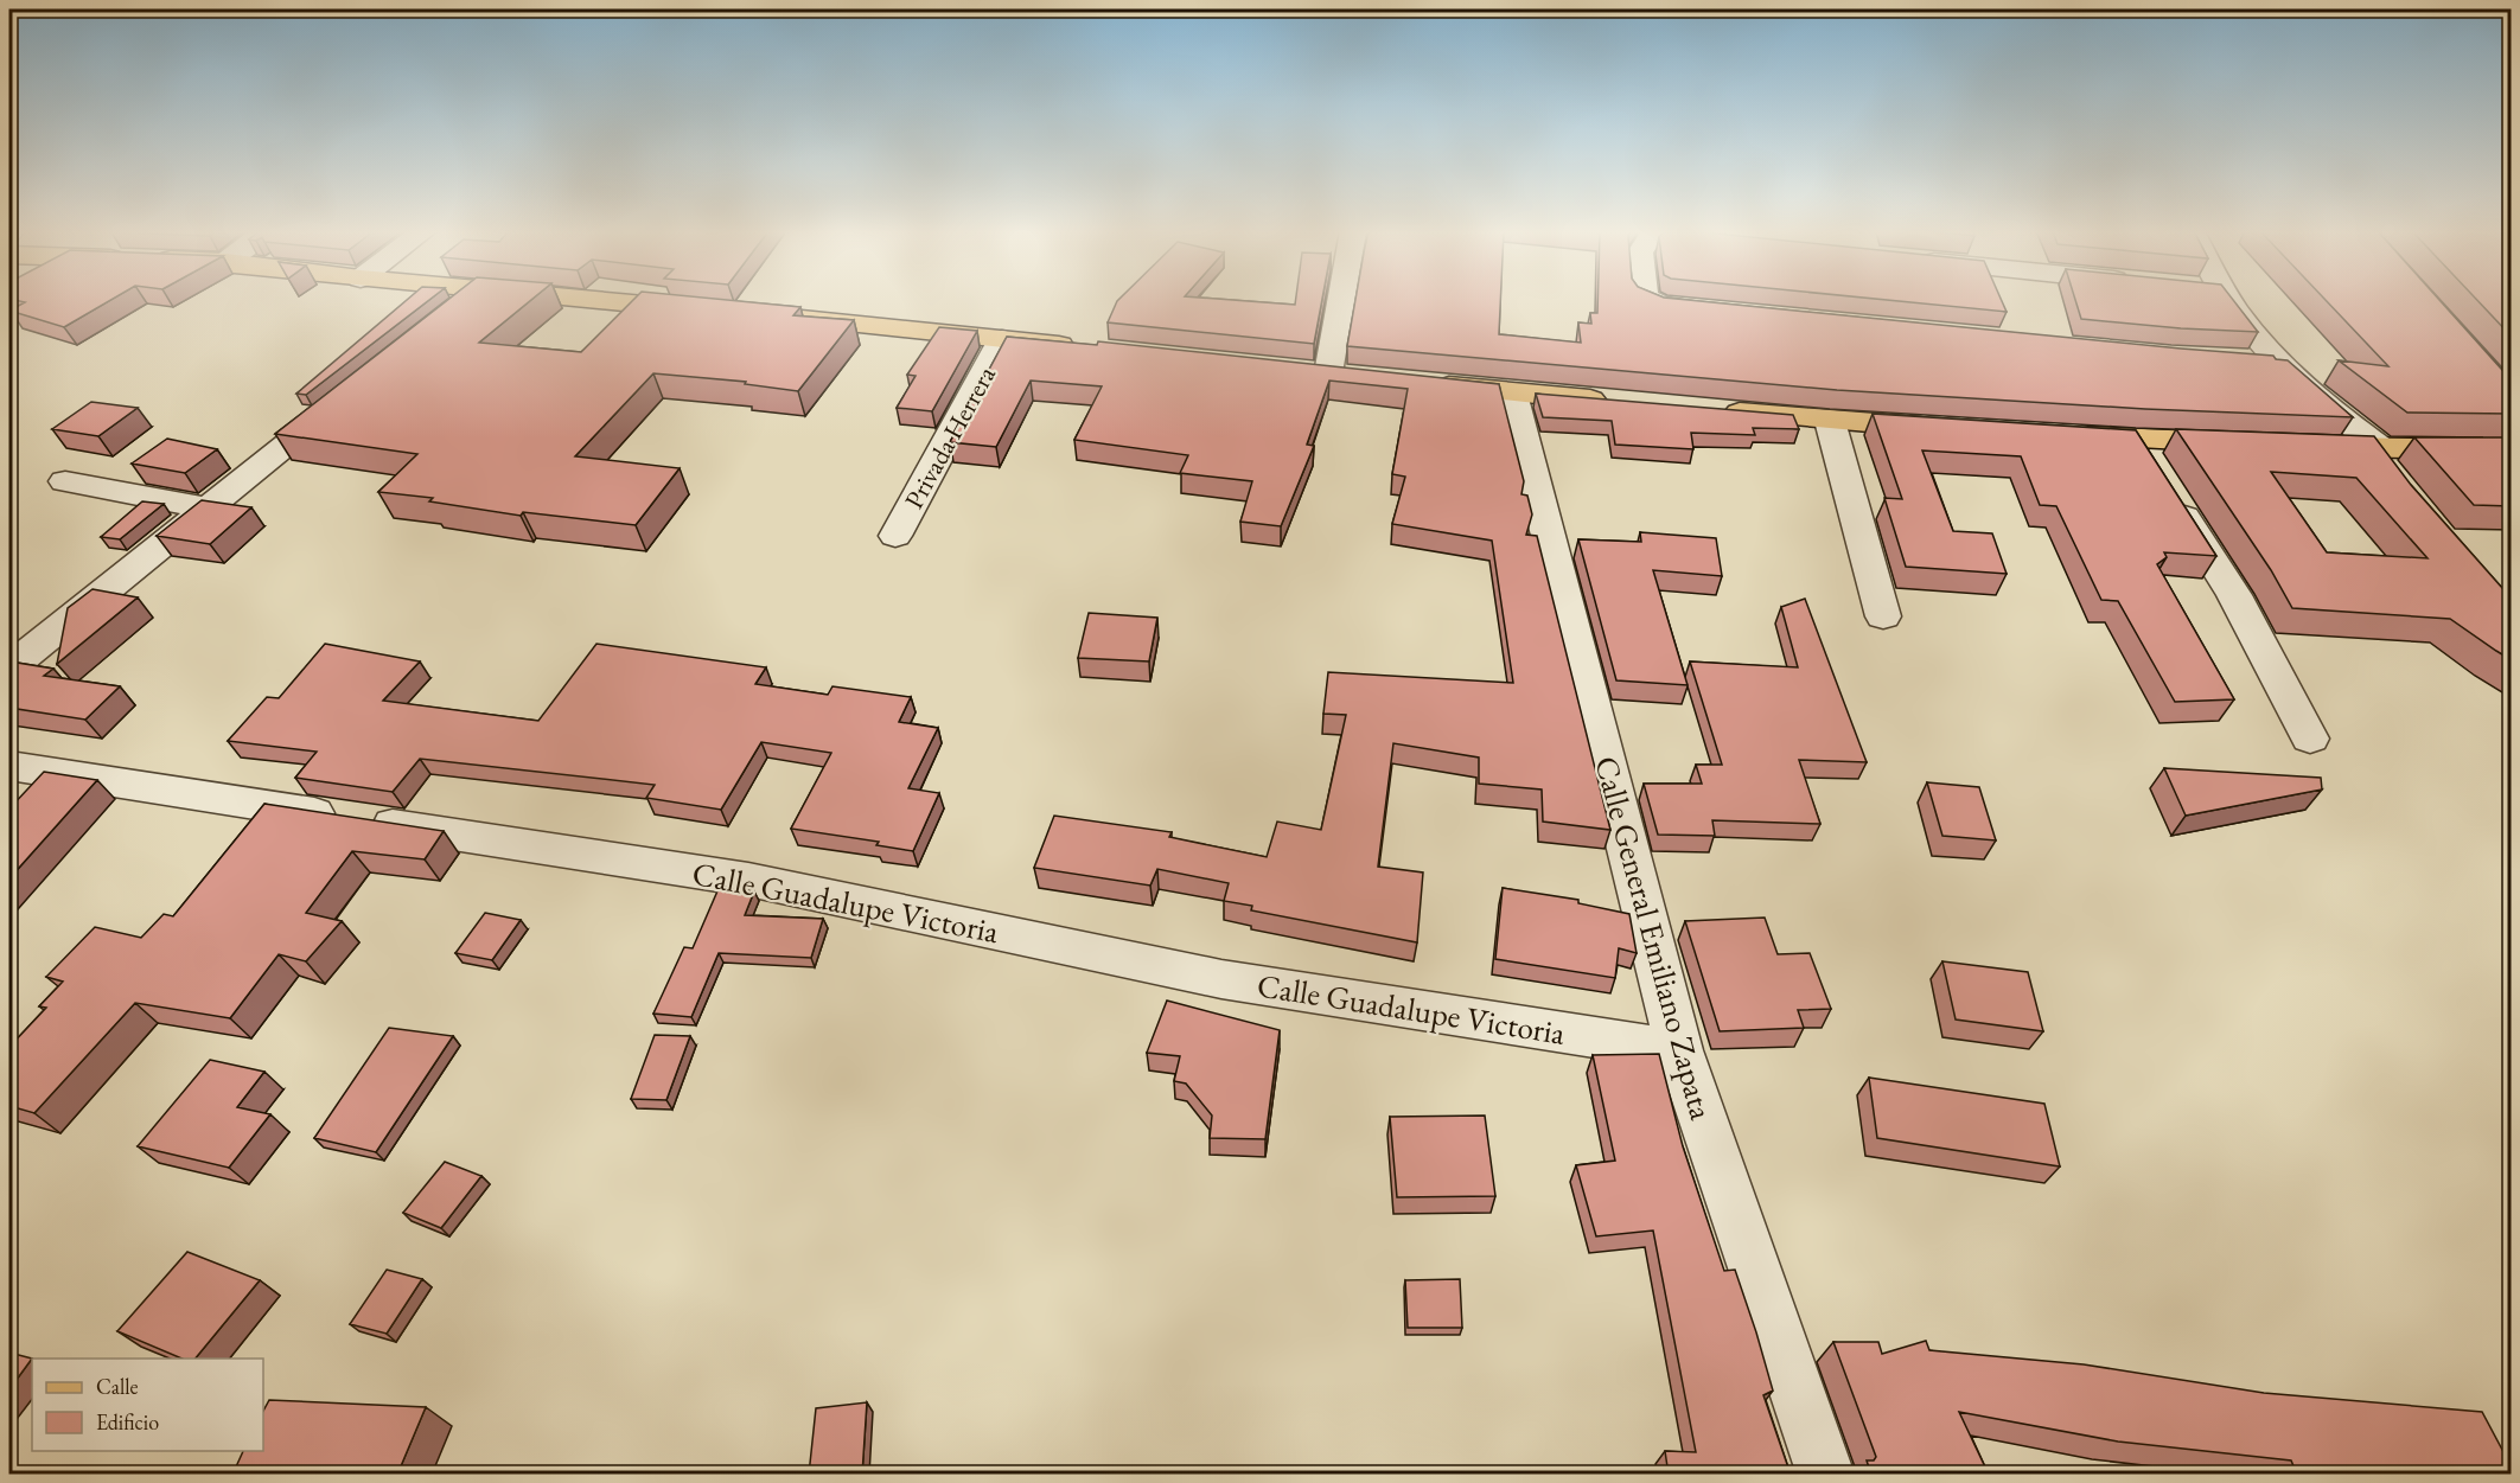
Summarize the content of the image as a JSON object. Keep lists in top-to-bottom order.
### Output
{
  "streets": {
    "street": ["Privada Herrera", "Calle Guadalupe Victoria", "Calle General Emiliano Zapata"]
  },
  "crossings": [
    ["Calle Guadalupe Victoria", "Calle General Emiliano Zapata"]
  ],
  "legend": ["Calle", "Edificio"]
}
